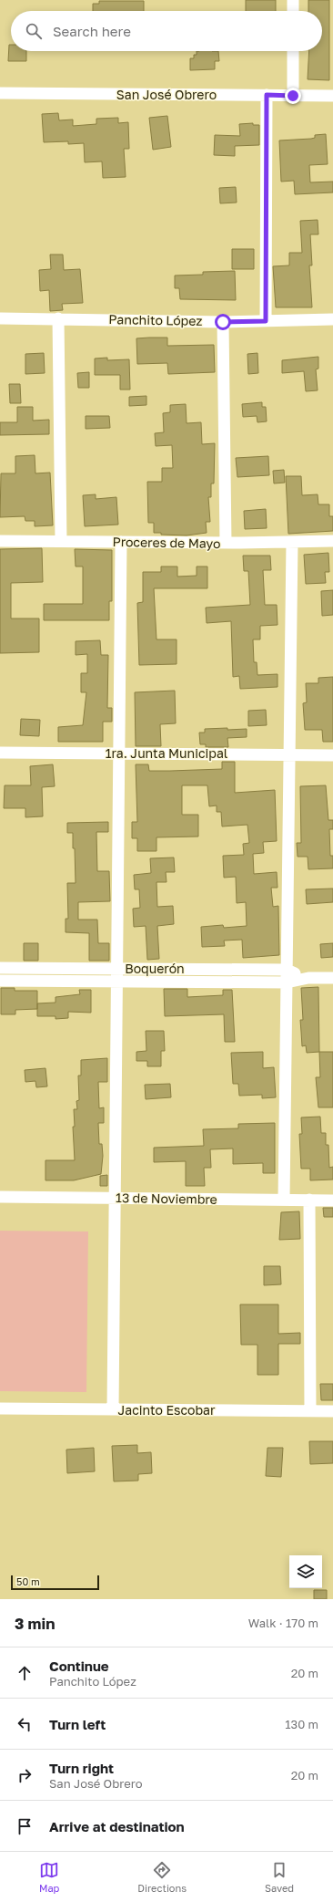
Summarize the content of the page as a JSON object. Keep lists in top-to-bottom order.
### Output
{
  "streets": {
    "street": [
      "San José Obrero",
      "Panchito López",
      "Proceres de Mayo",
      "1ra. Junta Municipal",
      "Boquerón",
      "13 de Noviembre",
      "Jacinto Escobar"
    ]
  },
  "scale_bar": "50 m",
  "page": {
    "search": "Search here",
    "scale": "50 m",
    "heading": ["3 min", "Walk · 170 m"],
    "list": [
      ["Continue", "Panchito López", "20 m"],
      ["Turn left", "130 m"],
      ["Turn right", "San José Obrero", "20 m"],
      "Arrive at destination"
    ],
    "nav": ["Map", "Directions", "Saved"]
  }
}
